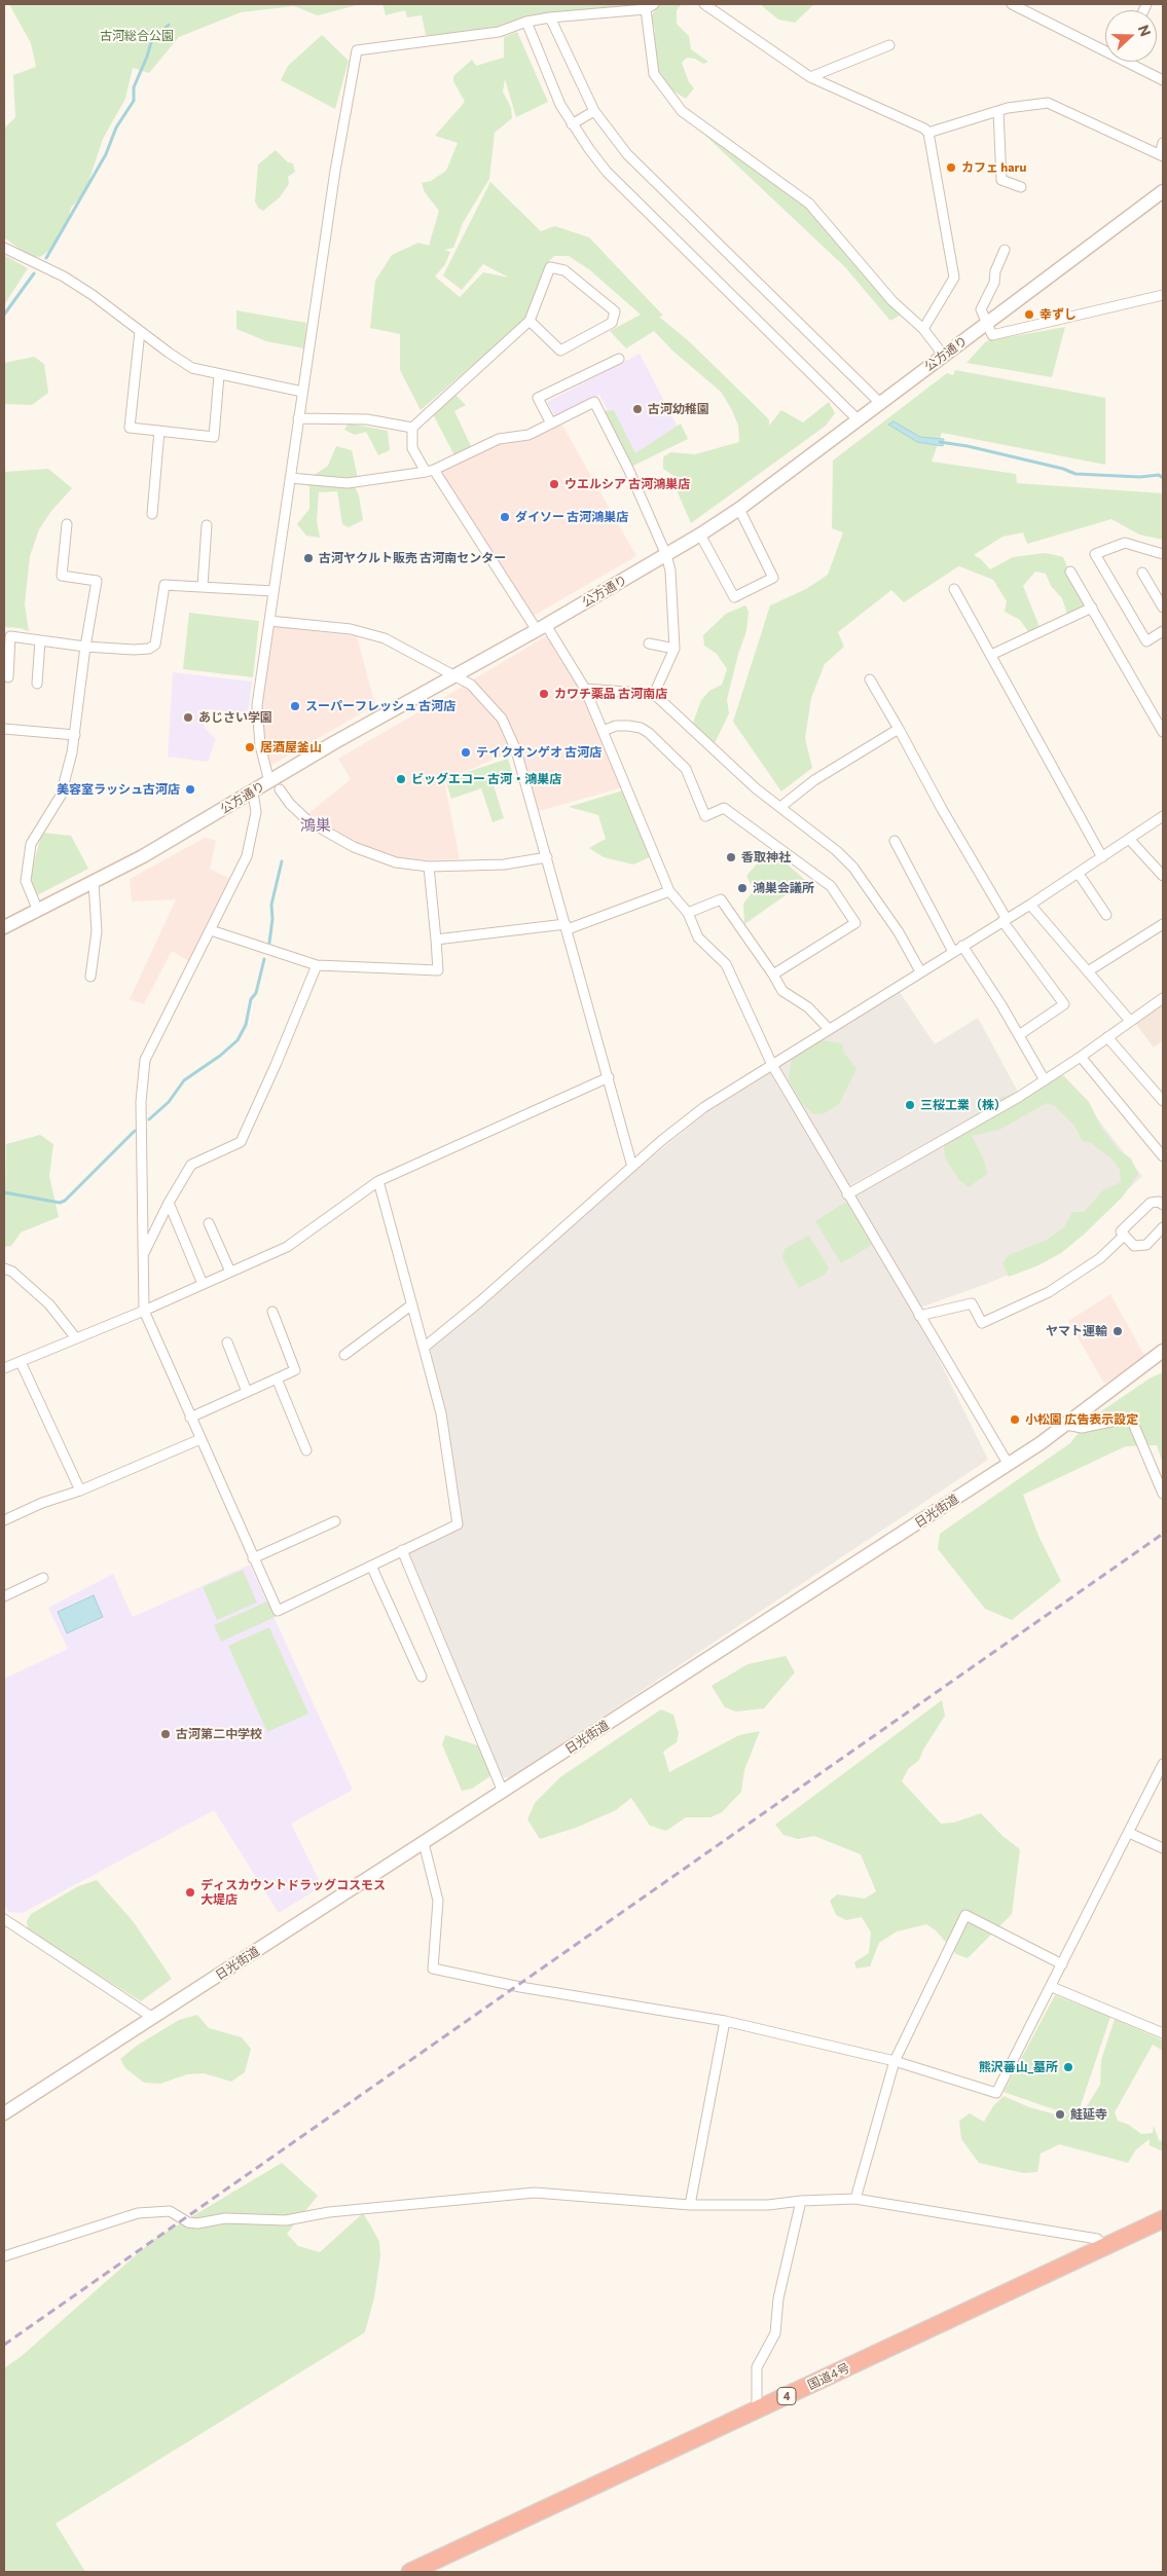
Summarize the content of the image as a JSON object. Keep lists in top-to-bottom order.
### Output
{
  "streets": {
    "highway": ["国道4号", "4"],
    "main road": ["公方通り", "日光街道"]
  },
  "districts": ["鴻巣"],
  "parks": ["古河総合公園"],
  "places": [
    "カフェ haru",
    "幸ずし",
    "古河幼稚園",
    "ウエルシア 古河鴻巣店",
    "ダイソー 古河鴻巣店",
    "古河ヤクルト販売 古河南センター",
    "カワチ薬品 古河南店",
    "スーパーフレッシュ 古河店",
    "あじさい学園",
    "居酒屋釜山",
    "テイクオンゲオ 古河店",
    "ビッグエコー 古河・鴻巣店",
    "美容室ラッシュ古河店",
    "香取神社",
    "鴻巣会議所",
    "三桜工業（株）",
    "ヤマト運輸",
    "小松園 広告表示設定",
    "古河第二中学校",
    "ディスカウントドラッグコスモス 大堤店",
    "熊沢蕃山_墓所",
    "鮭延寺"
  ],
  "north": "right"
}
